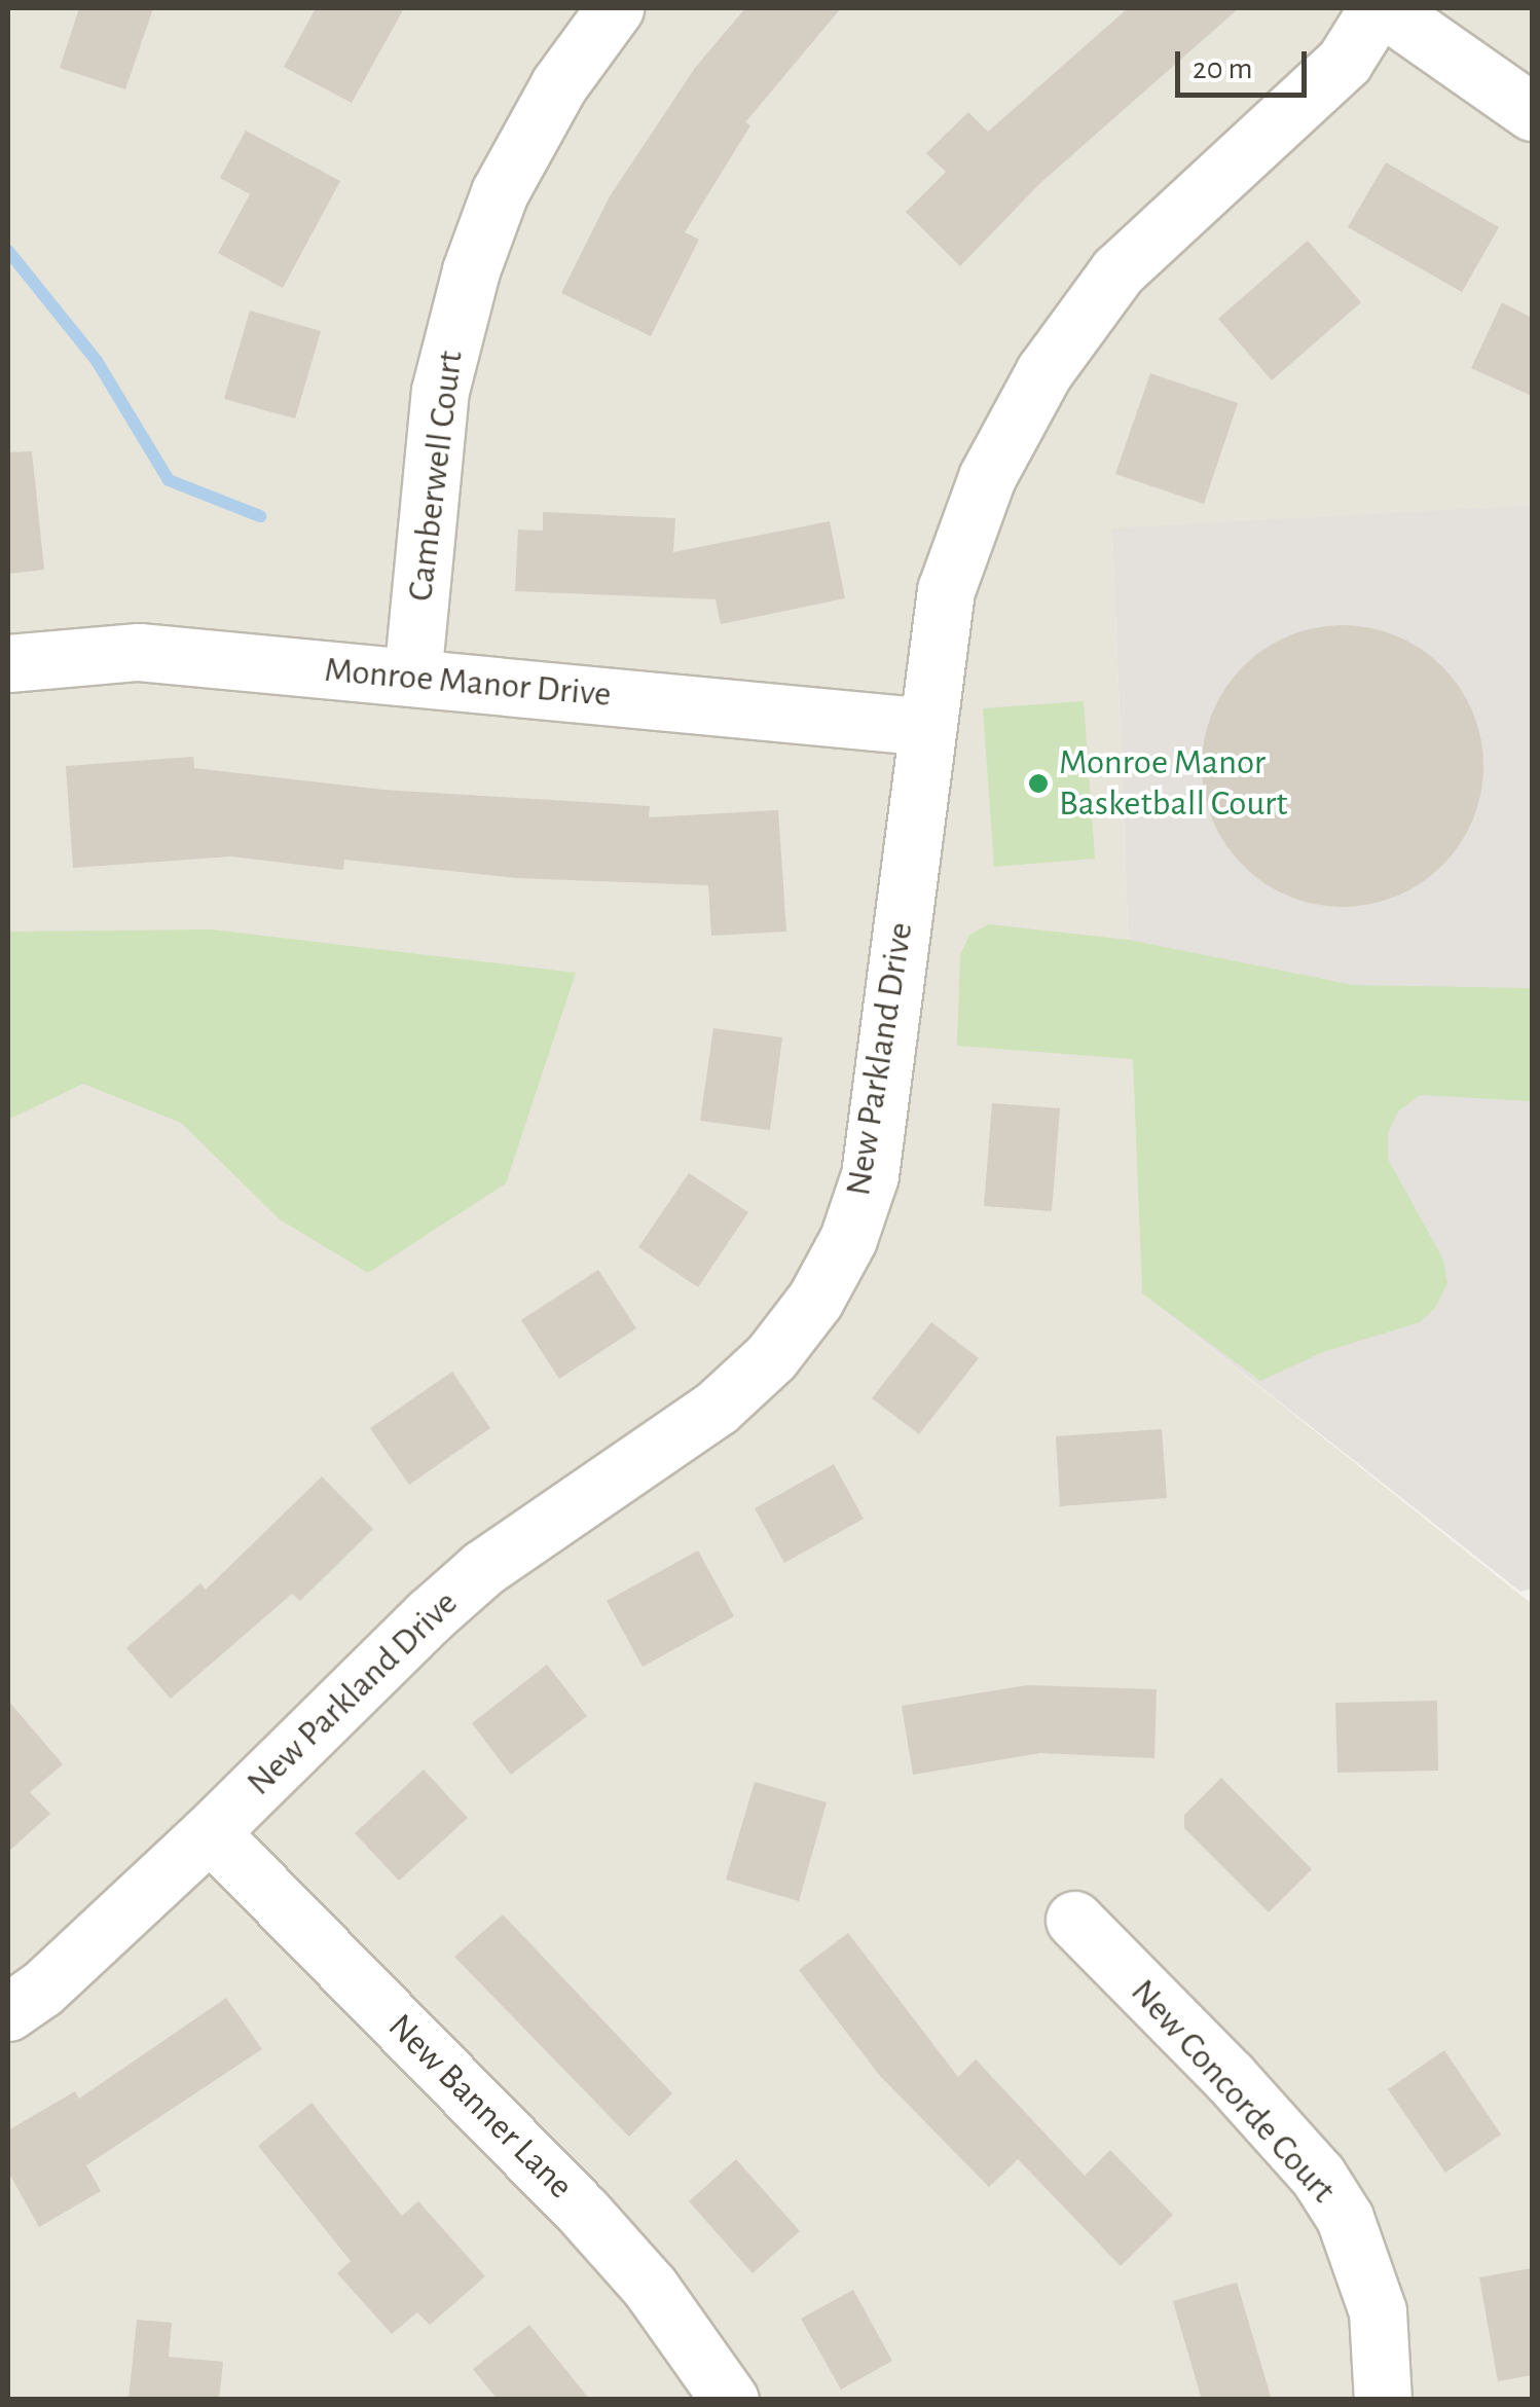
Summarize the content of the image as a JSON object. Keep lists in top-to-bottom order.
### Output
{
  "streets": {
    "street": [
      "Camberwell Court",
      "Monroe Manor Drive",
      "New Parkland Drive",
      "New Concorde Court",
      "New Banner Lane"
    ]
  },
  "crossings": [
    ["Camberwell Court", "Monroe Manor Drive"],
    ["Monroe Manor Drive", "New Parkland Drive"],
    ["New Parkland Drive", "New Banner Lane"]
  ],
  "places": ["Monroe Manor Basketball Court"],
  "scale_bar": "20 m"
}
